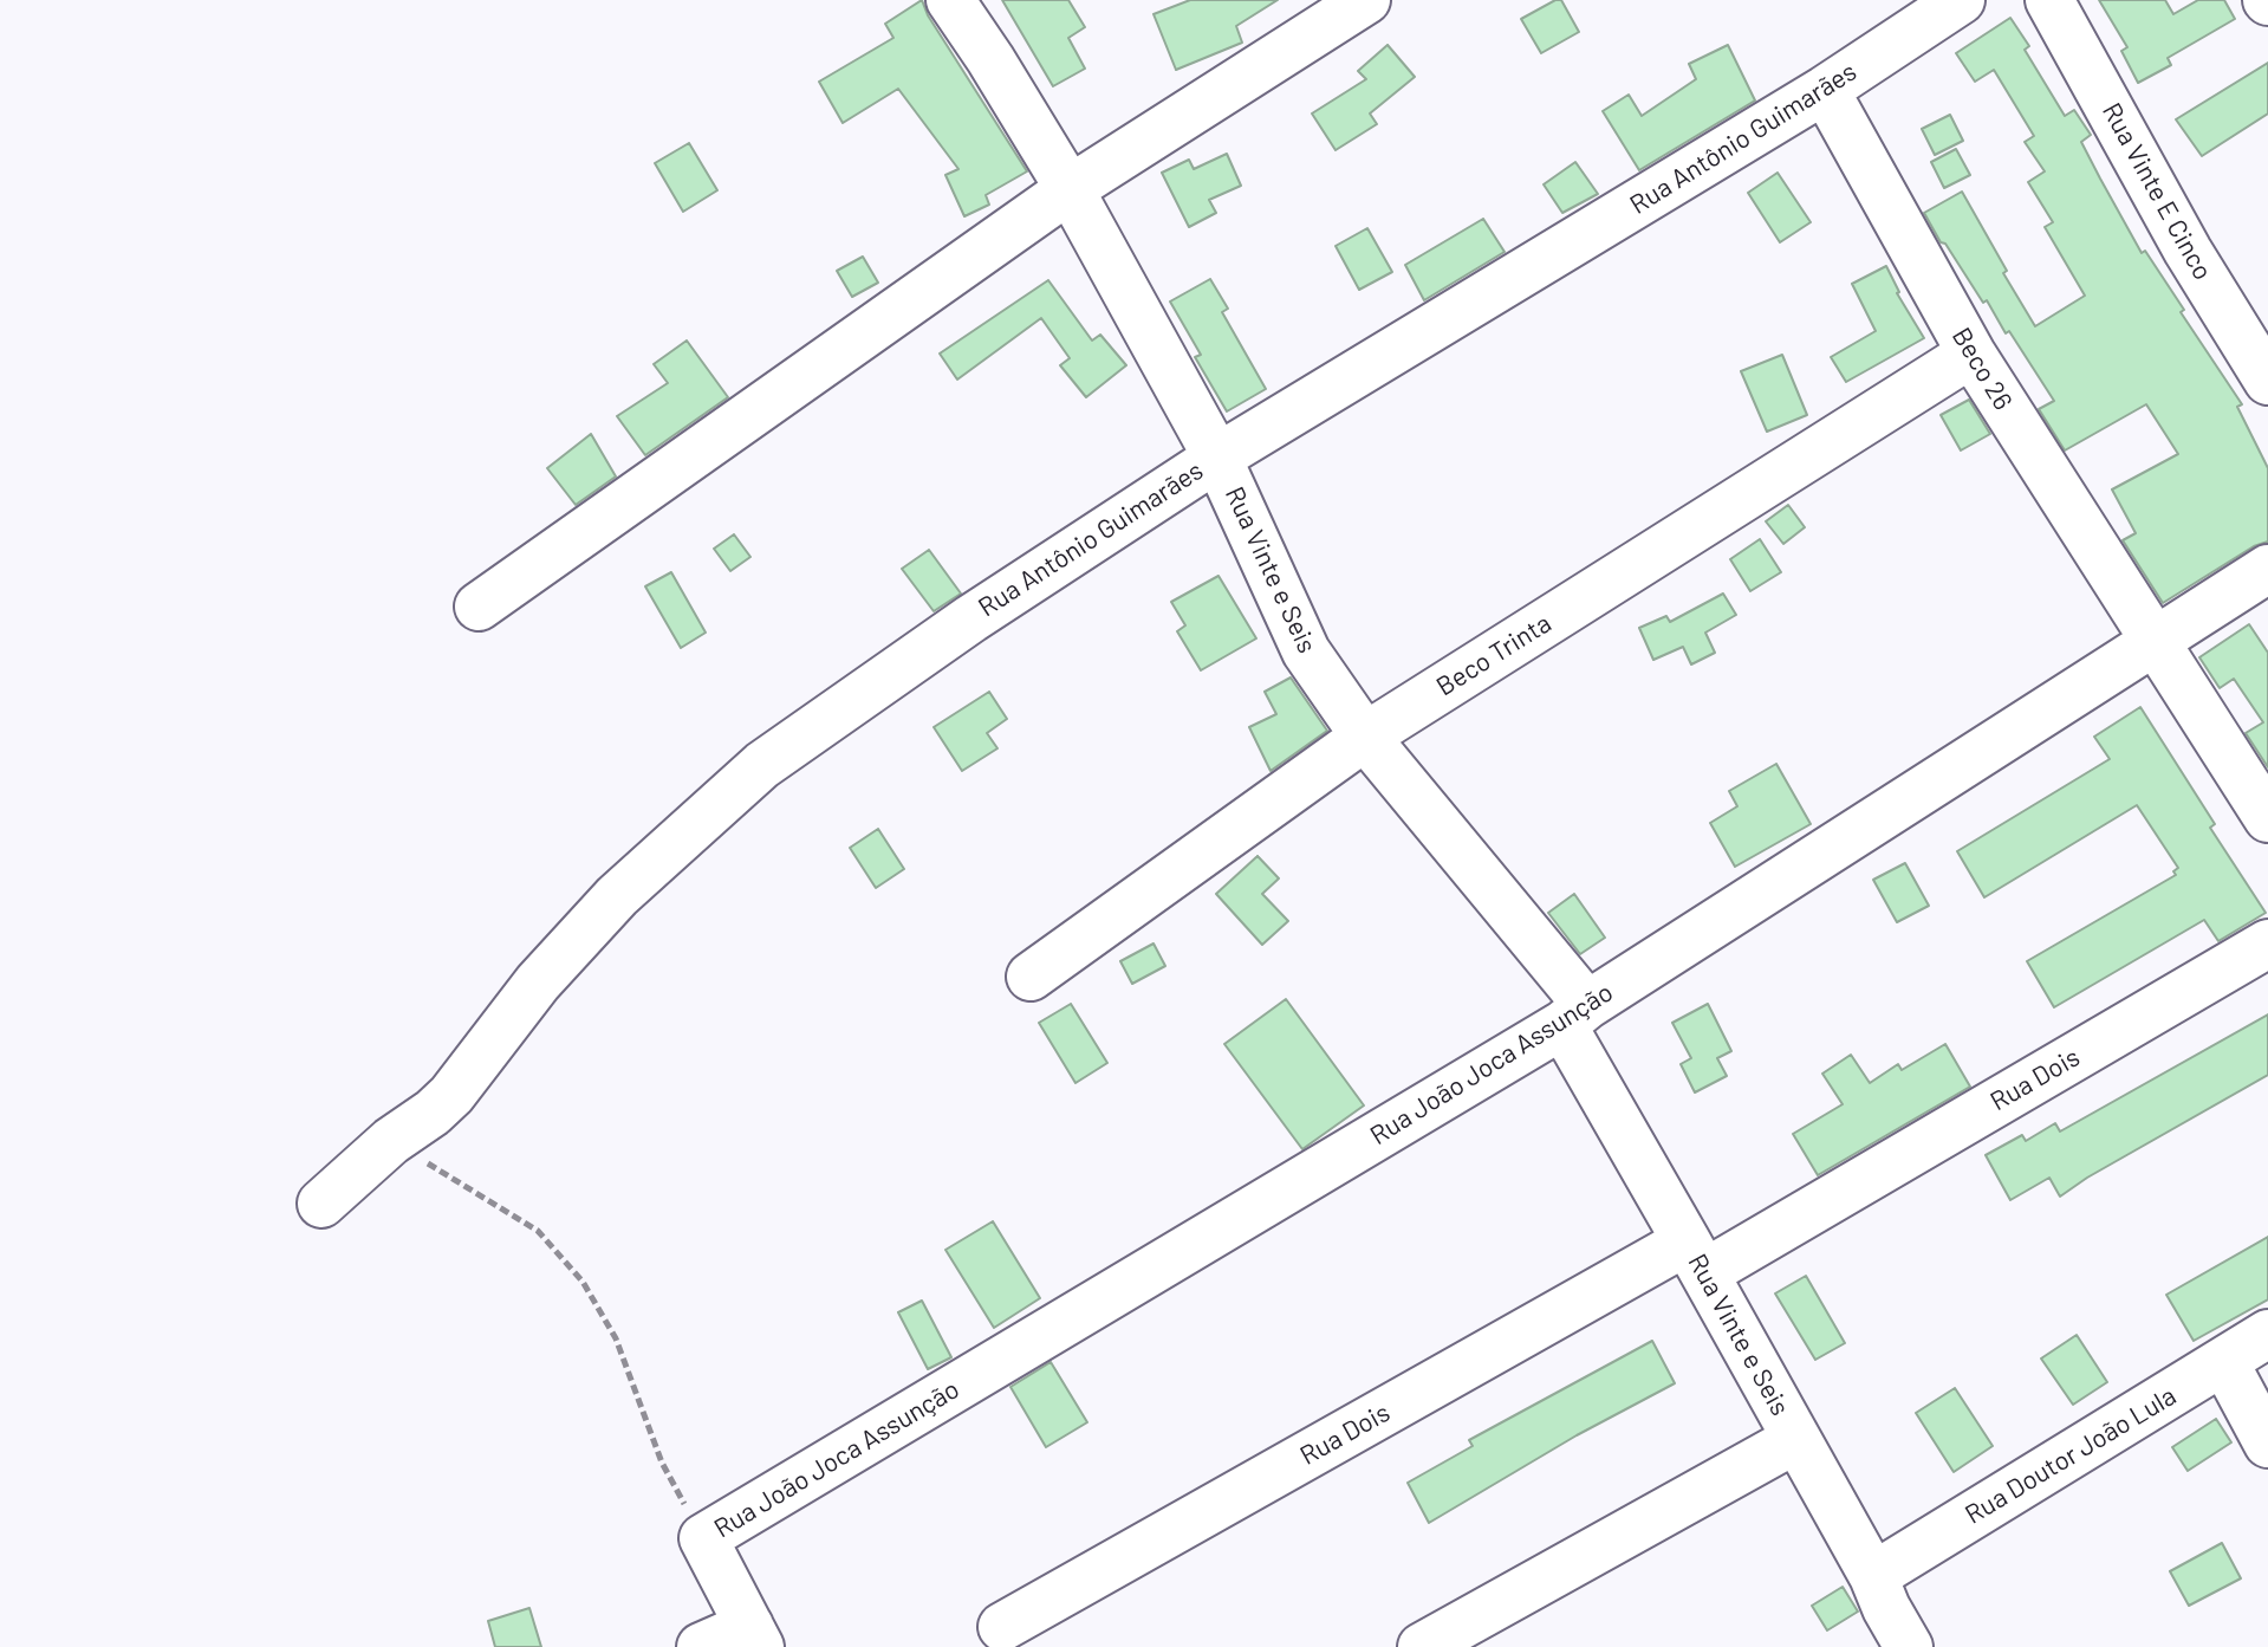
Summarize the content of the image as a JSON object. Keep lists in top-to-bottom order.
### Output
{
  "streets": {
    "street": [
      "Rua Antônio Guimarães",
      "Rua Vinte E Cinco",
      "Beco 26",
      "Rua Vinte e Seis",
      "Beco Trinta",
      "Rua João Joca Assunção",
      "Rua Dois",
      "Rua Doutor João Lula"
    ]
  },
  "crossings": [
    ["Rua Antônio Guimarães", "Beco 26"],
    ["Rua Antônio Guimarães", "Rua Vinte e Seis"],
    ["Beco 26", "Beco Trinta"],
    ["Beco 26", "Rua João Joca Assunção"],
    ["Rua Vinte e Seis", "Beco Trinta"],
    ["Rua Vinte e Seis", "Rua João Joca Assunção"],
    ["Rua Vinte e Seis", "Rua Dois"],
    ["Rua Vinte e Seis", "Rua Doutor João Lula"]
  ]
}
